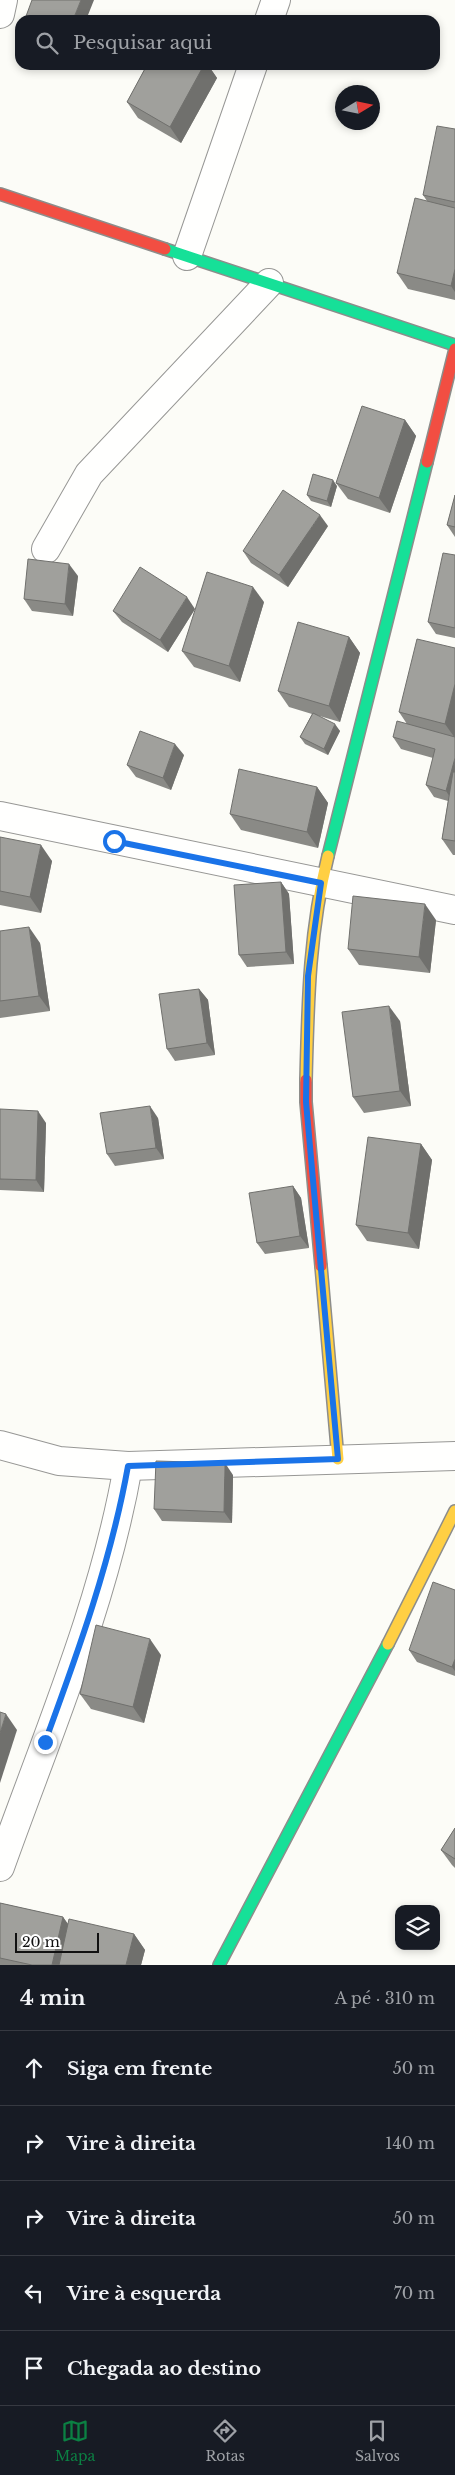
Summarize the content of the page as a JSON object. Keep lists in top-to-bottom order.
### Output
{
  "scale_bar": "20 m",
  "north": "right",
  "page": {
    "search": "Pesquisar aqui",
    "scale": "20 m",
    "heading": ["4 min", "A pé · 310 m"],
    "list": [
      ["Siga em frente", "50 m"],
      ["Vire à direita", "140 m"],
      ["Vire à direita", "50 m"],
      ["Vire à esquerda", "70 m"],
      "Chegada ao destino"
    ],
    "nav": ["Mapa", "Rotas", "Salvos"]
  }
}
